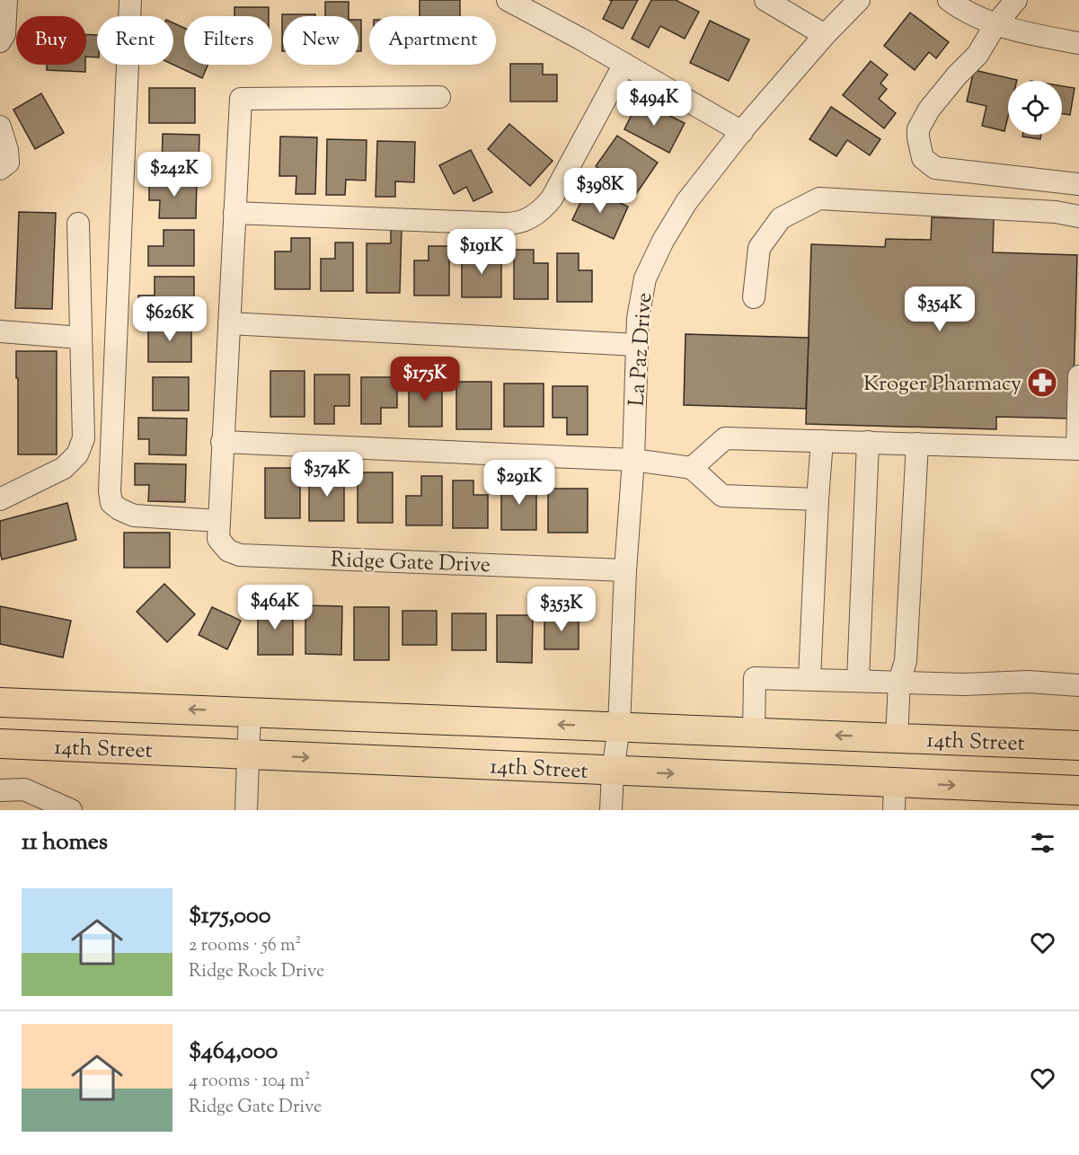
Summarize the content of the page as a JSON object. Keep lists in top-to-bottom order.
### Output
{
  "streets": {
    "main road": ["14th Street"],
    "street": ["La Paz Drive", "Ridge Gate Drive"]
  },
  "crossings": [
    ["La Paz Drive", "Ridge Gate Drive"],
    ["La Paz Drive", "14th Street"]
  ],
  "places": {
    "pharmacy": ["Kroger Pharmacy"]
  },
  "page": {
    "chip": [
      "Buy",
      "Rent",
      "Filters",
      "New",
      "Apartment"
    ],
    "price": [
      "$494K",
      "$242K",
      "$398K",
      "$191K",
      "$354K",
      "$626K",
      "$175K",
      "$374K",
      "$291K",
      "$464K",
      "$353K"
    ],
    "heading": "11 homes",
    "list": [
      {
        "name": "$175,000",
        "note": "2 rooms · 56 m² · Ridge Rock Drive"
      },
      {
        "name": "$464,000",
        "note": "4 rooms · 104 m² · Ridge Gate Drive"
      }
    ]
  }
}
